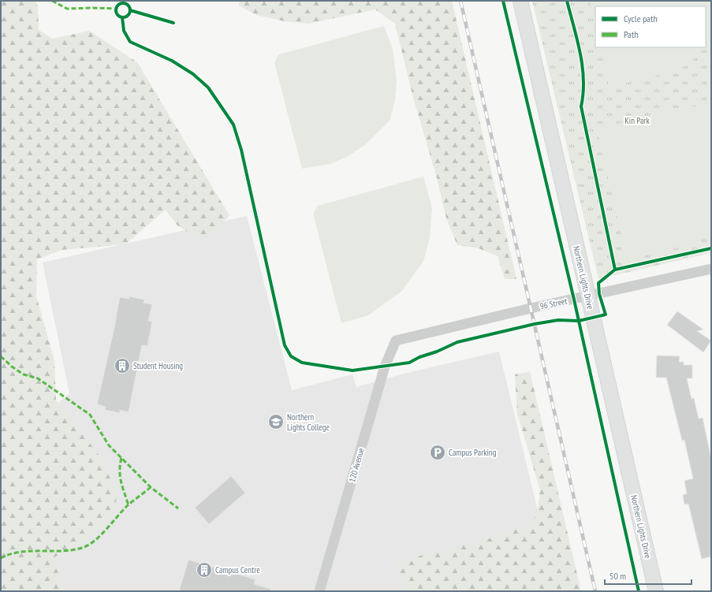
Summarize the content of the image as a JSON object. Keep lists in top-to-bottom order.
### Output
{
  "streets": {
    "main road": ["Northern Lights Drive"],
    "street": ["96 Street", "120 Avenue"]
  },
  "crossings": [
    ["Northern Lights Drive", "96 Street"],
    ["96 Street", "120 Avenue"]
  ],
  "parks": ["Kin Park"],
  "places": {
    "building": ["Student Housing", "Campus Centre"],
    "school or university": ["Northern Lights College"],
    "parking": ["Campus Parking"]
  },
  "legend": ["Cycle path", "Path"],
  "scale_bar": "50 m"
}
